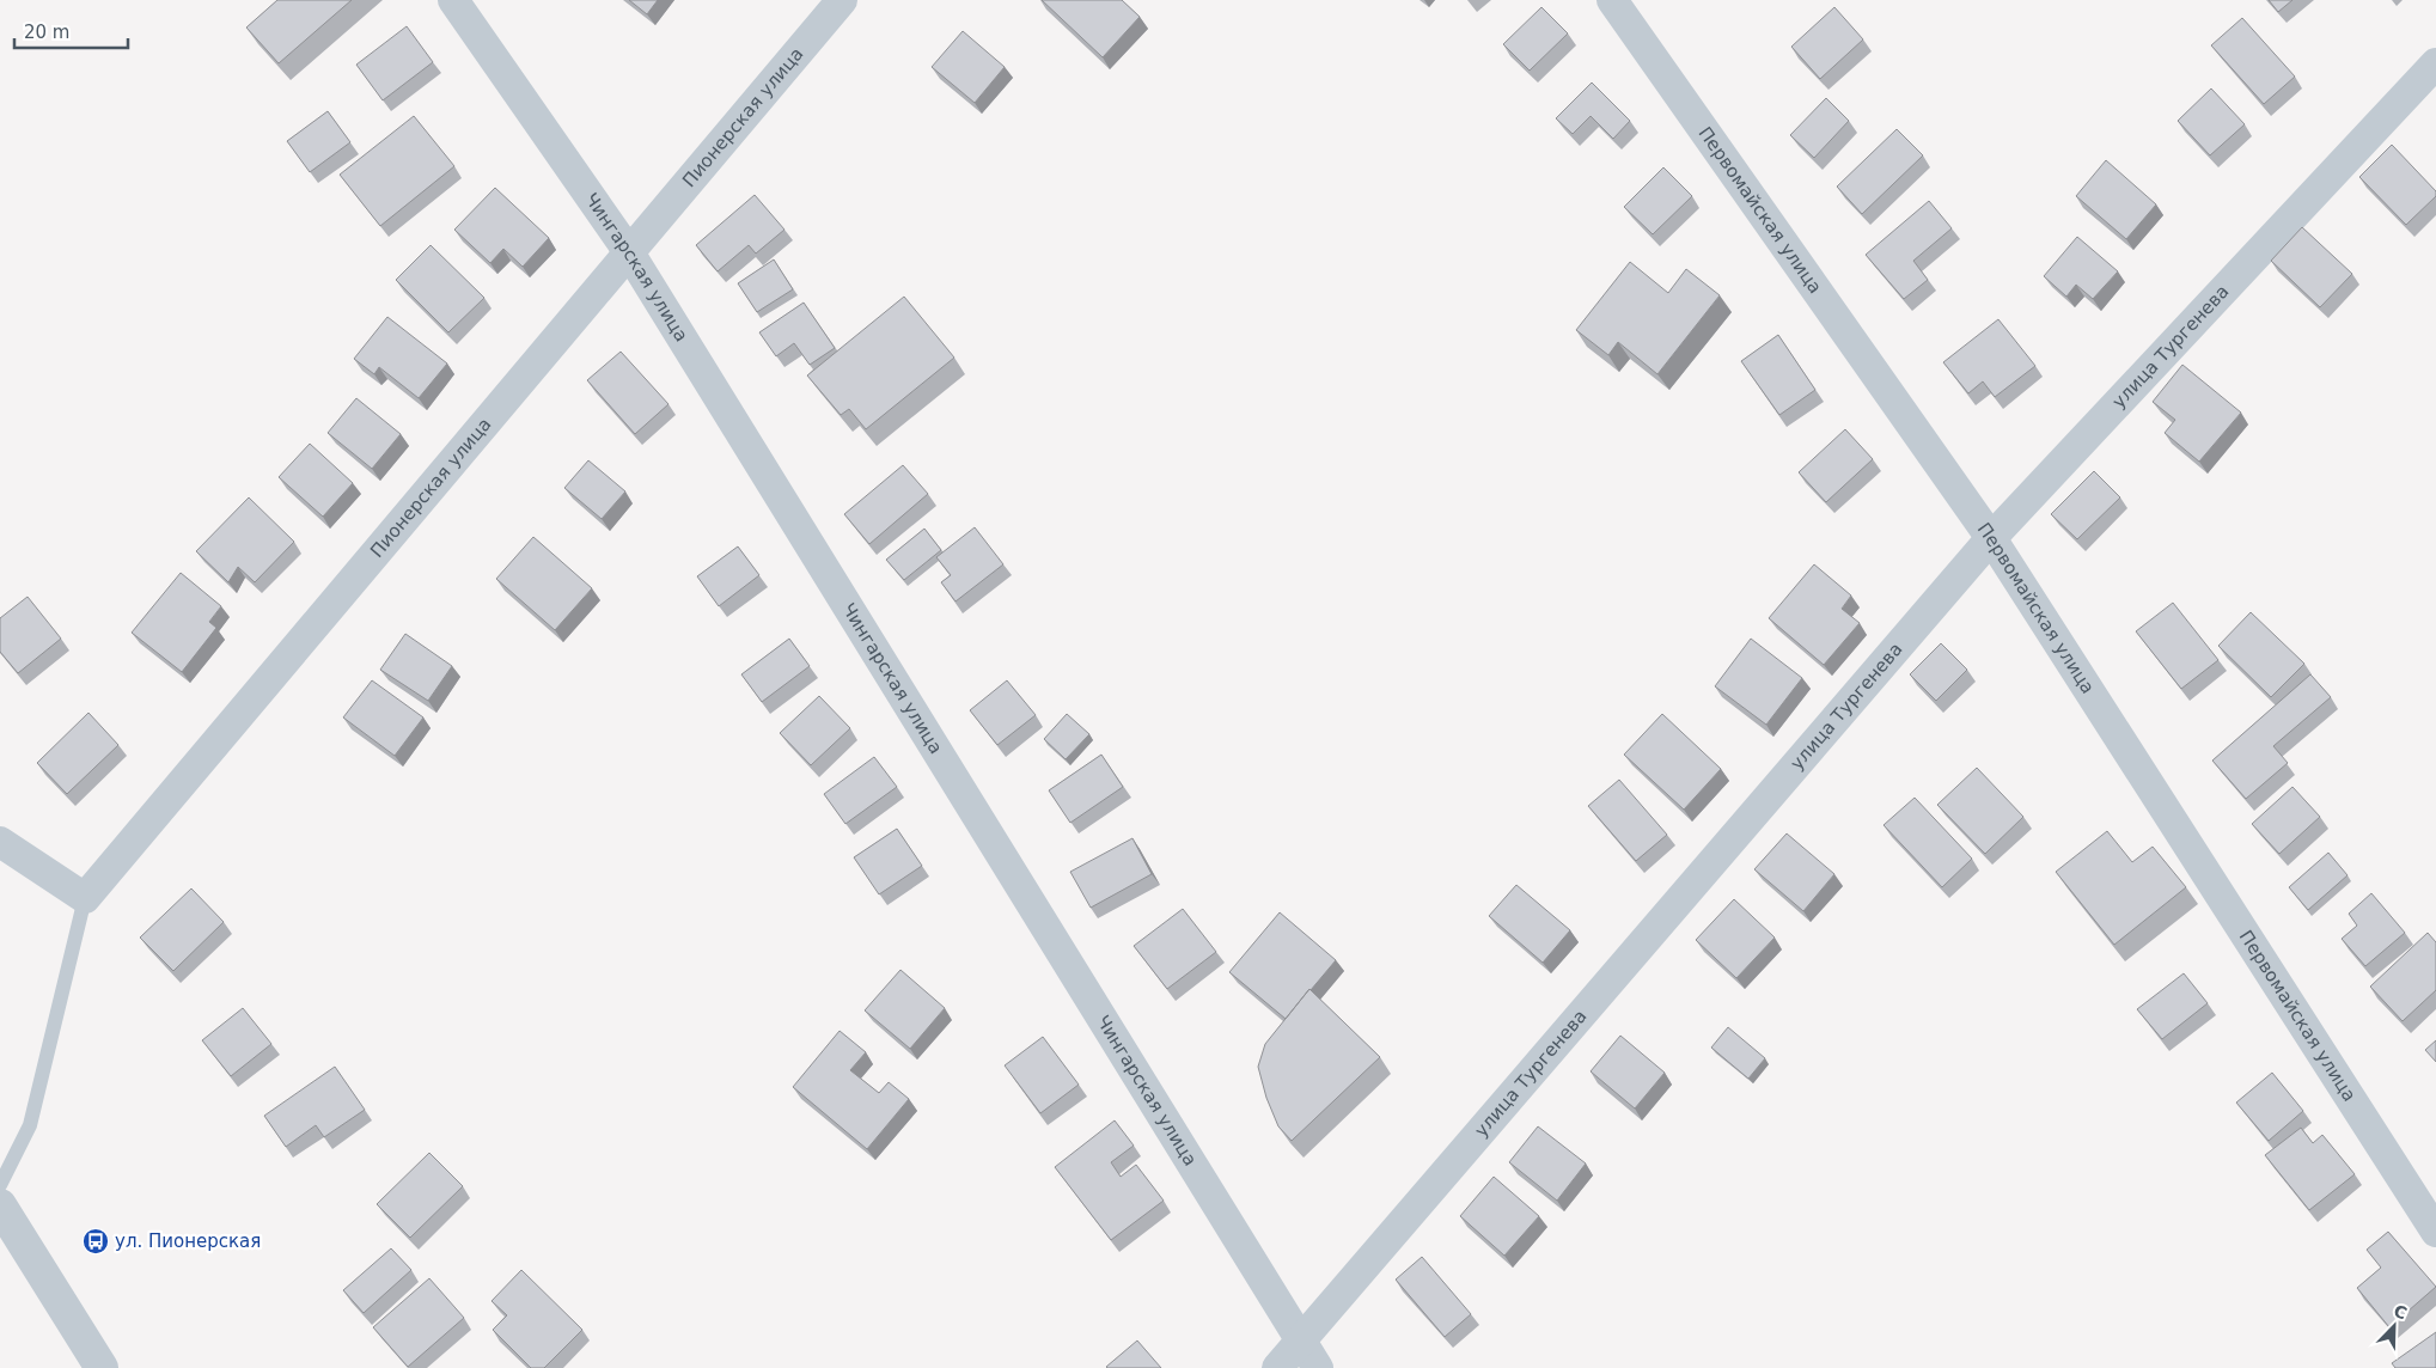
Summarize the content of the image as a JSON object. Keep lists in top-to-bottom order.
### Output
{
  "streets": {
    "street": [
      "Пионерская улица",
      "Первомайская улица",
      "Чингарская улица",
      "улица Тургенева"
    ]
  },
  "crossings": [
    ["Пионерская улица", "Чингарская улица"],
    ["Первомайская улица", "улица Тургенева"],
    ["Чингарская улица", "улица Тургенева"]
  ],
  "places": {
    "bus stop": ["ул. Пионерская"]
  },
  "scale_bar": "20 m",
  "north": "top right"
}
